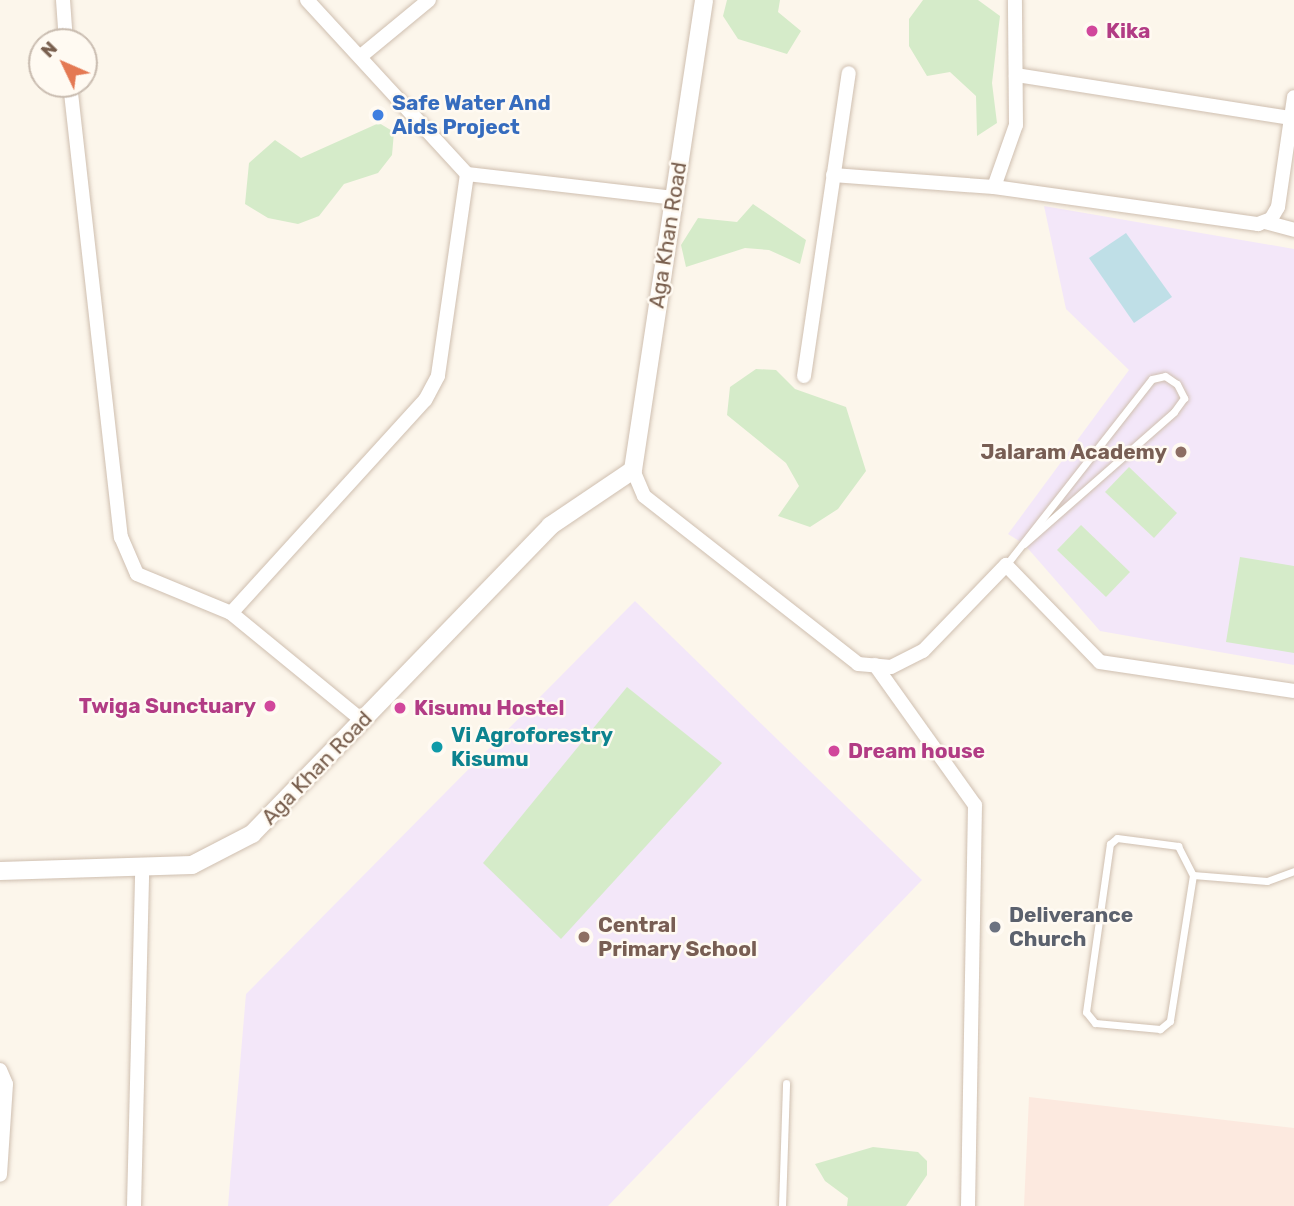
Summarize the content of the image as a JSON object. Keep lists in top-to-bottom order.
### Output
{
  "streets": {
    "street": ["Aga Khan Road"]
  },
  "places": [
    "Kika",
    "Safe Water And Aids Project",
    "Jalaram Academy",
    "Twiga Sunctuary",
    "Kisumu Hostel",
    "Vi Agroforestry Kisumu",
    "Dream house",
    "Deliverance Church",
    "Central Primary School"
  ],
  "north": "top left"
}
